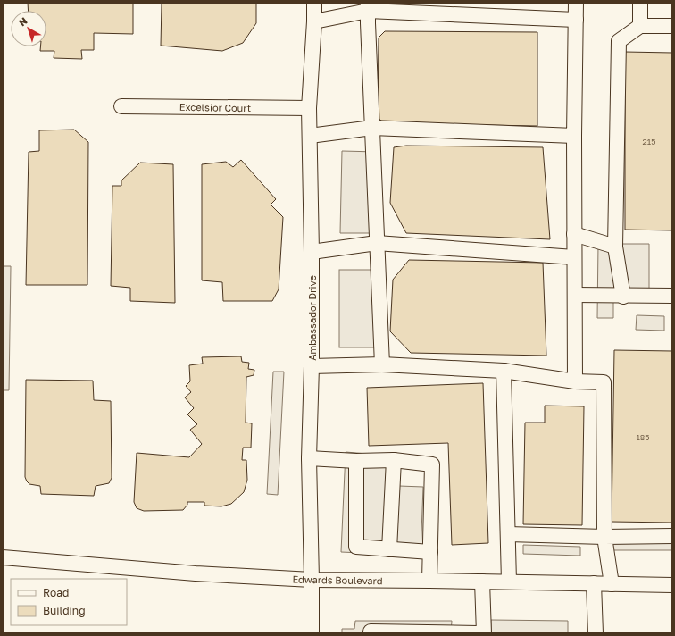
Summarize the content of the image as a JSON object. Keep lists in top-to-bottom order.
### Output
{
  "streets": {
    "street": ["Excelsior Court", "Ambassador Drive", "Edwards Boulevard"]
  },
  "crossings": [
    ["Excelsior Court", "Ambassador Drive"],
    ["Ambassador Drive", "Edwards Boulevard"]
  ],
  "house_numbers": ["215", "185"],
  "legend": ["Road", "Building"],
  "north": "top left"
}
